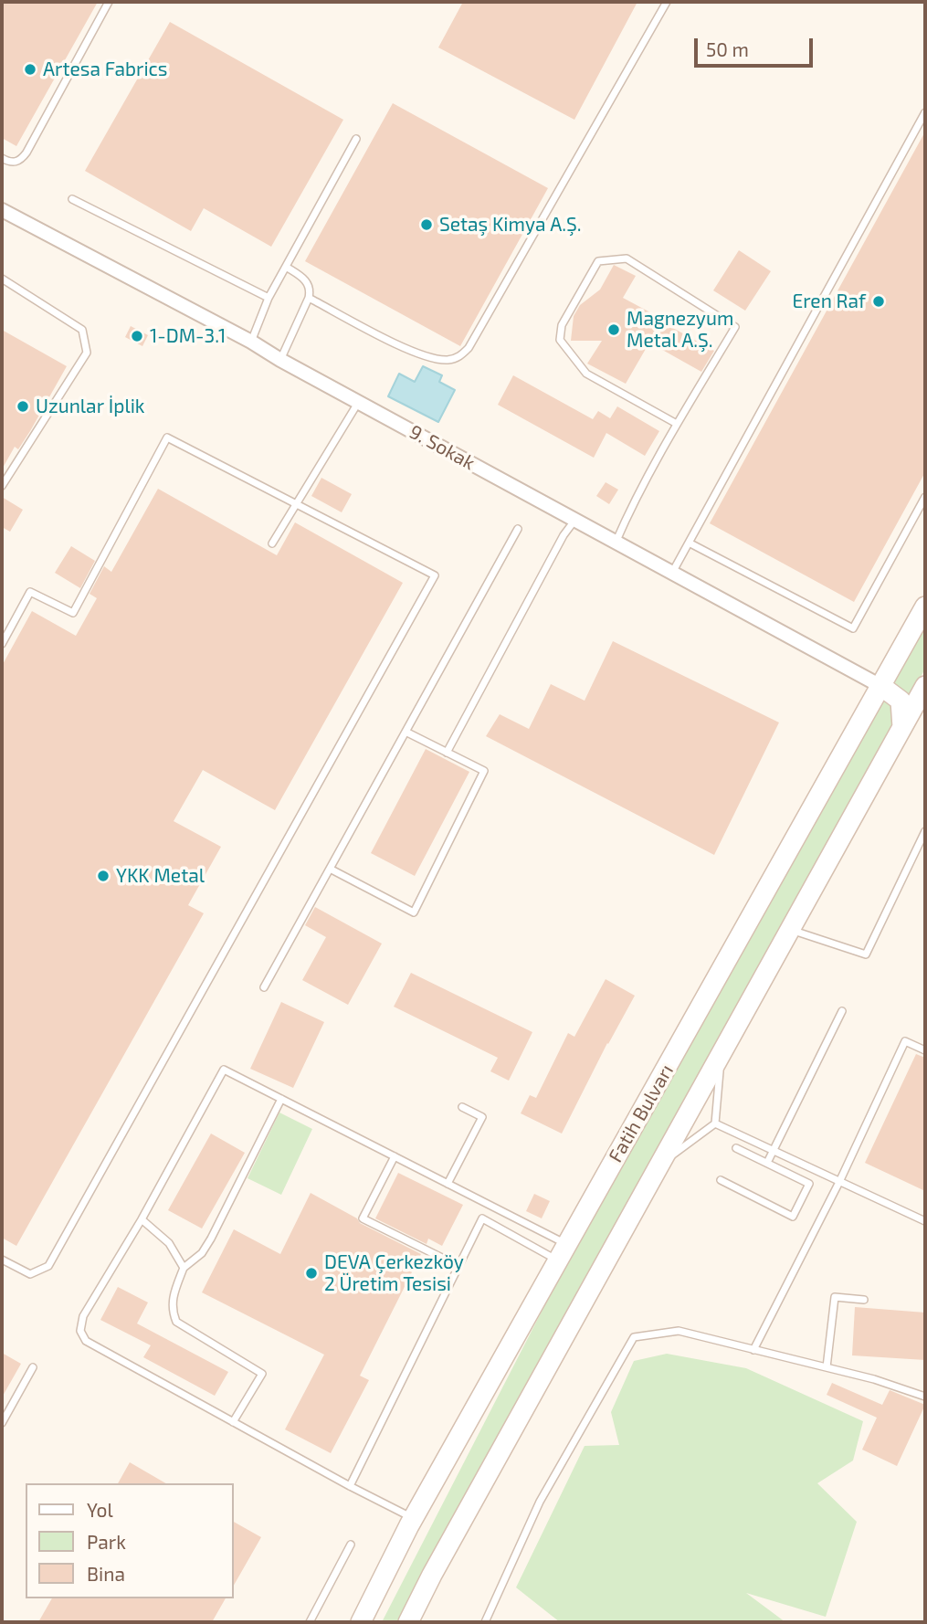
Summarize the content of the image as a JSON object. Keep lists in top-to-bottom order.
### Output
{
  "streets": {
    "main road": ["Fatih Bulvarı"],
    "street": ["9. Sokak"]
  },
  "crossings": [
    ["9. Sokak", "Fatih Bulvarı"]
  ],
  "places": [
    "Artesa Fabrics",
    "Setaş Kimya A.Ş.",
    "Eren Raf",
    "Magnezyum Metal A.Ş.",
    "1-DM-3.1",
    "Uzunlar İplik",
    "YKK Metal",
    "DEVA Çerkezköy 2 Üretim Tesisi"
  ],
  "legend": ["Yol", "Park", "Bina"],
  "scale_bar": "50 m"
}
